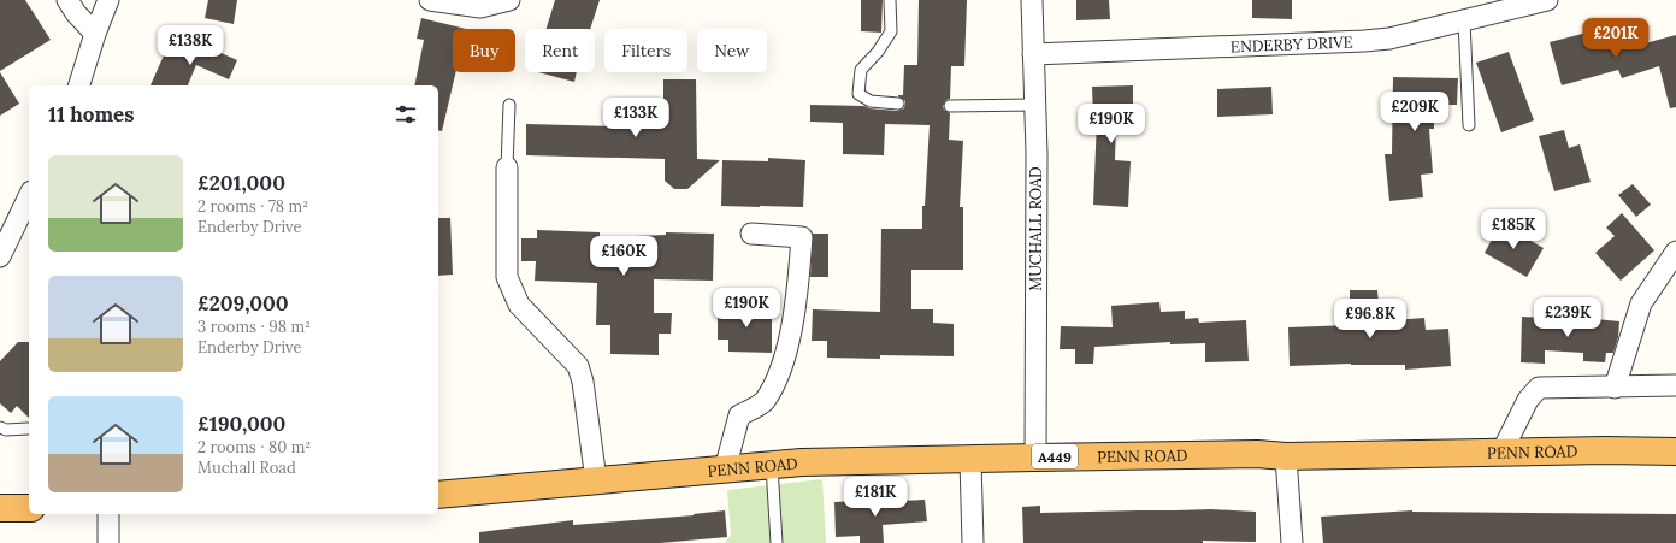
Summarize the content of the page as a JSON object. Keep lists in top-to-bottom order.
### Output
{
  "streets": {
    "highway": ["PENN ROAD", "A449"],
    "street": ["ENDERBY DRIVE", "MUCHALL ROAD"]
  },
  "crossings": [
    ["ENDERBY DRIVE", "MUCHALL ROAD"],
    ["MUCHALL ROAD", "PENN ROAD"]
  ],
  "page": {
    "price": [
      "£201K",
      "£138K",
      "£209K",
      "£133K",
      "£190K",
      "£185K",
      "£160K",
      "£190K",
      "£239K",
      "£96.8K",
      "£181K"
    ],
    "chip": [
      "Buy",
      "Rent",
      "Filters",
      "New"
    ],
    "heading": "11 homes",
    "list": [
      {
        "name": "£201,000",
        "note": "2 rooms · 78 m² · Enderby Drive"
      },
      {
        "name": "£209,000",
        "note": "3 rooms · 98 m² · Enderby Drive"
      },
      {
        "name": "£190,000",
        "note": "2 rooms · 80 m² · Muchall Road"
      }
    ]
  }
}
